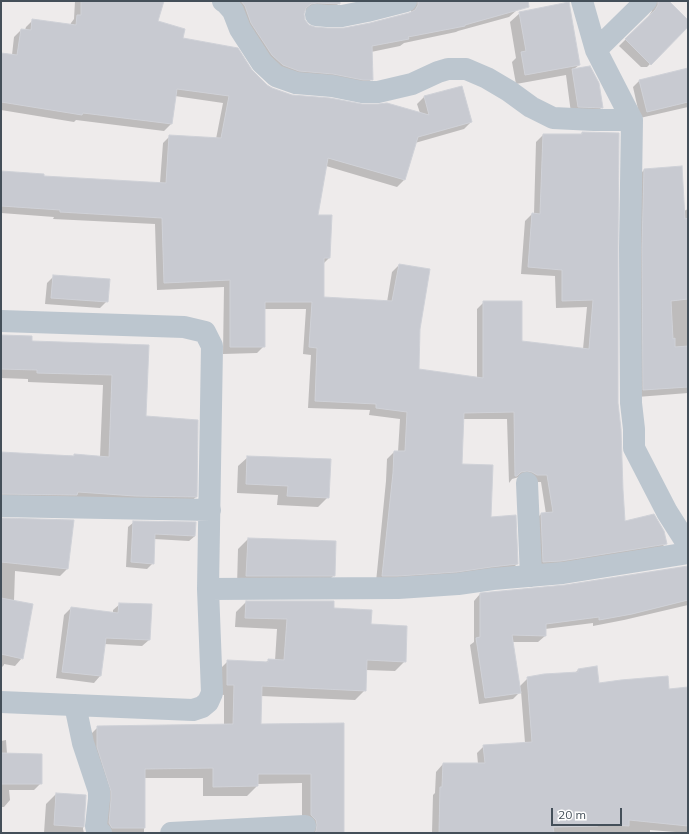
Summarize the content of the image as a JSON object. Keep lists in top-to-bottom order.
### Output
{
  "scale_bar": "20 m"
}
